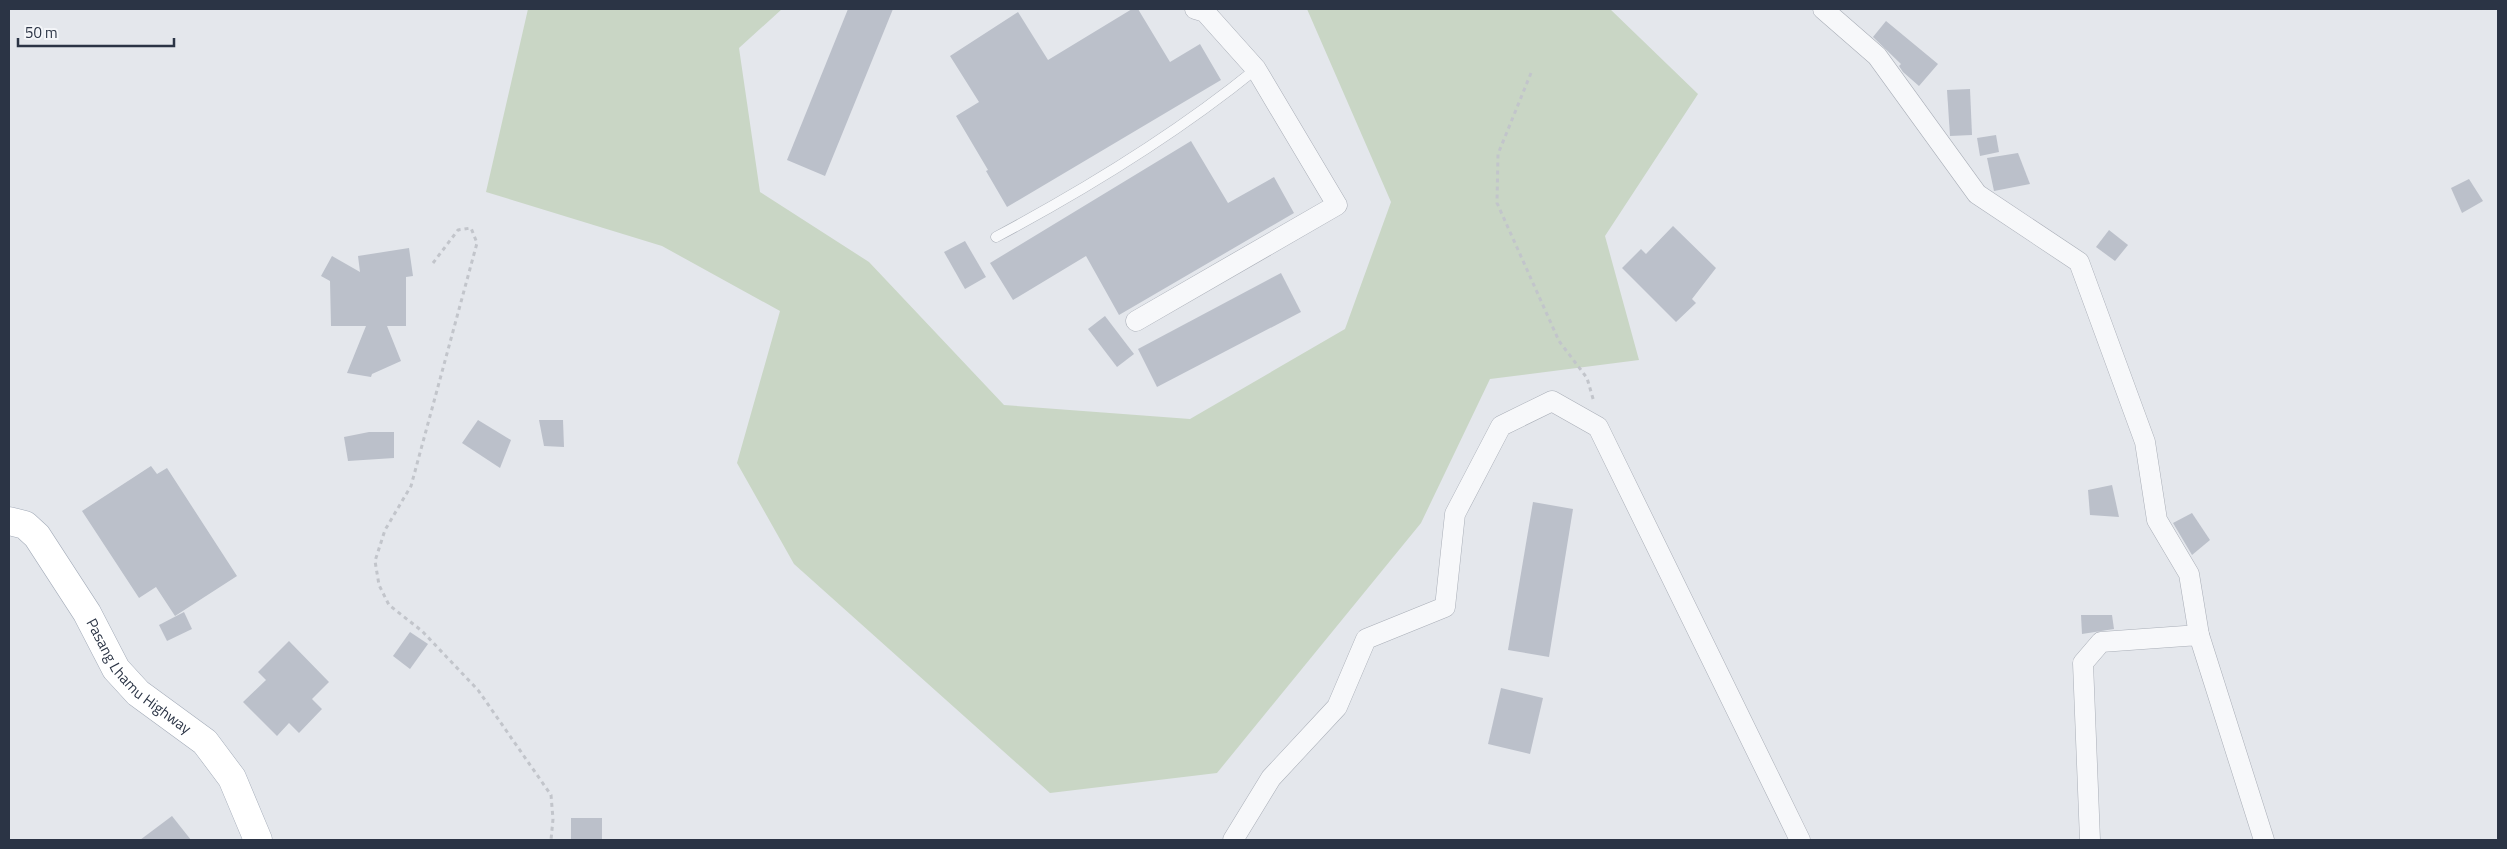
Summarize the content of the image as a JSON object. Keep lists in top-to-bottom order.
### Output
{
  "streets": {
    "main road": ["Pasang Lhamu Highway"]
  },
  "scale_bar": "50 m"
}
